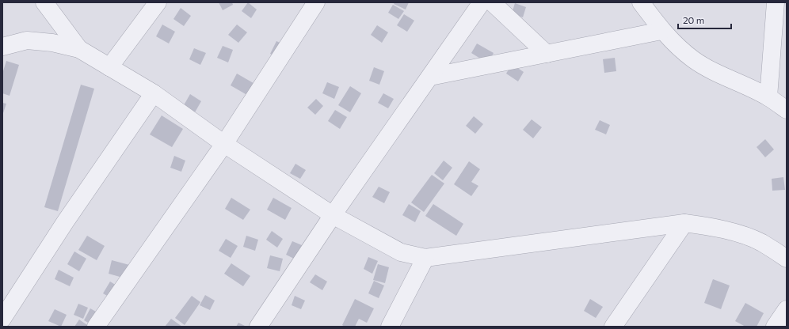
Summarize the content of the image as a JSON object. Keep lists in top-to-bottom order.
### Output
{
  "scale_bar": "20 m"
}
